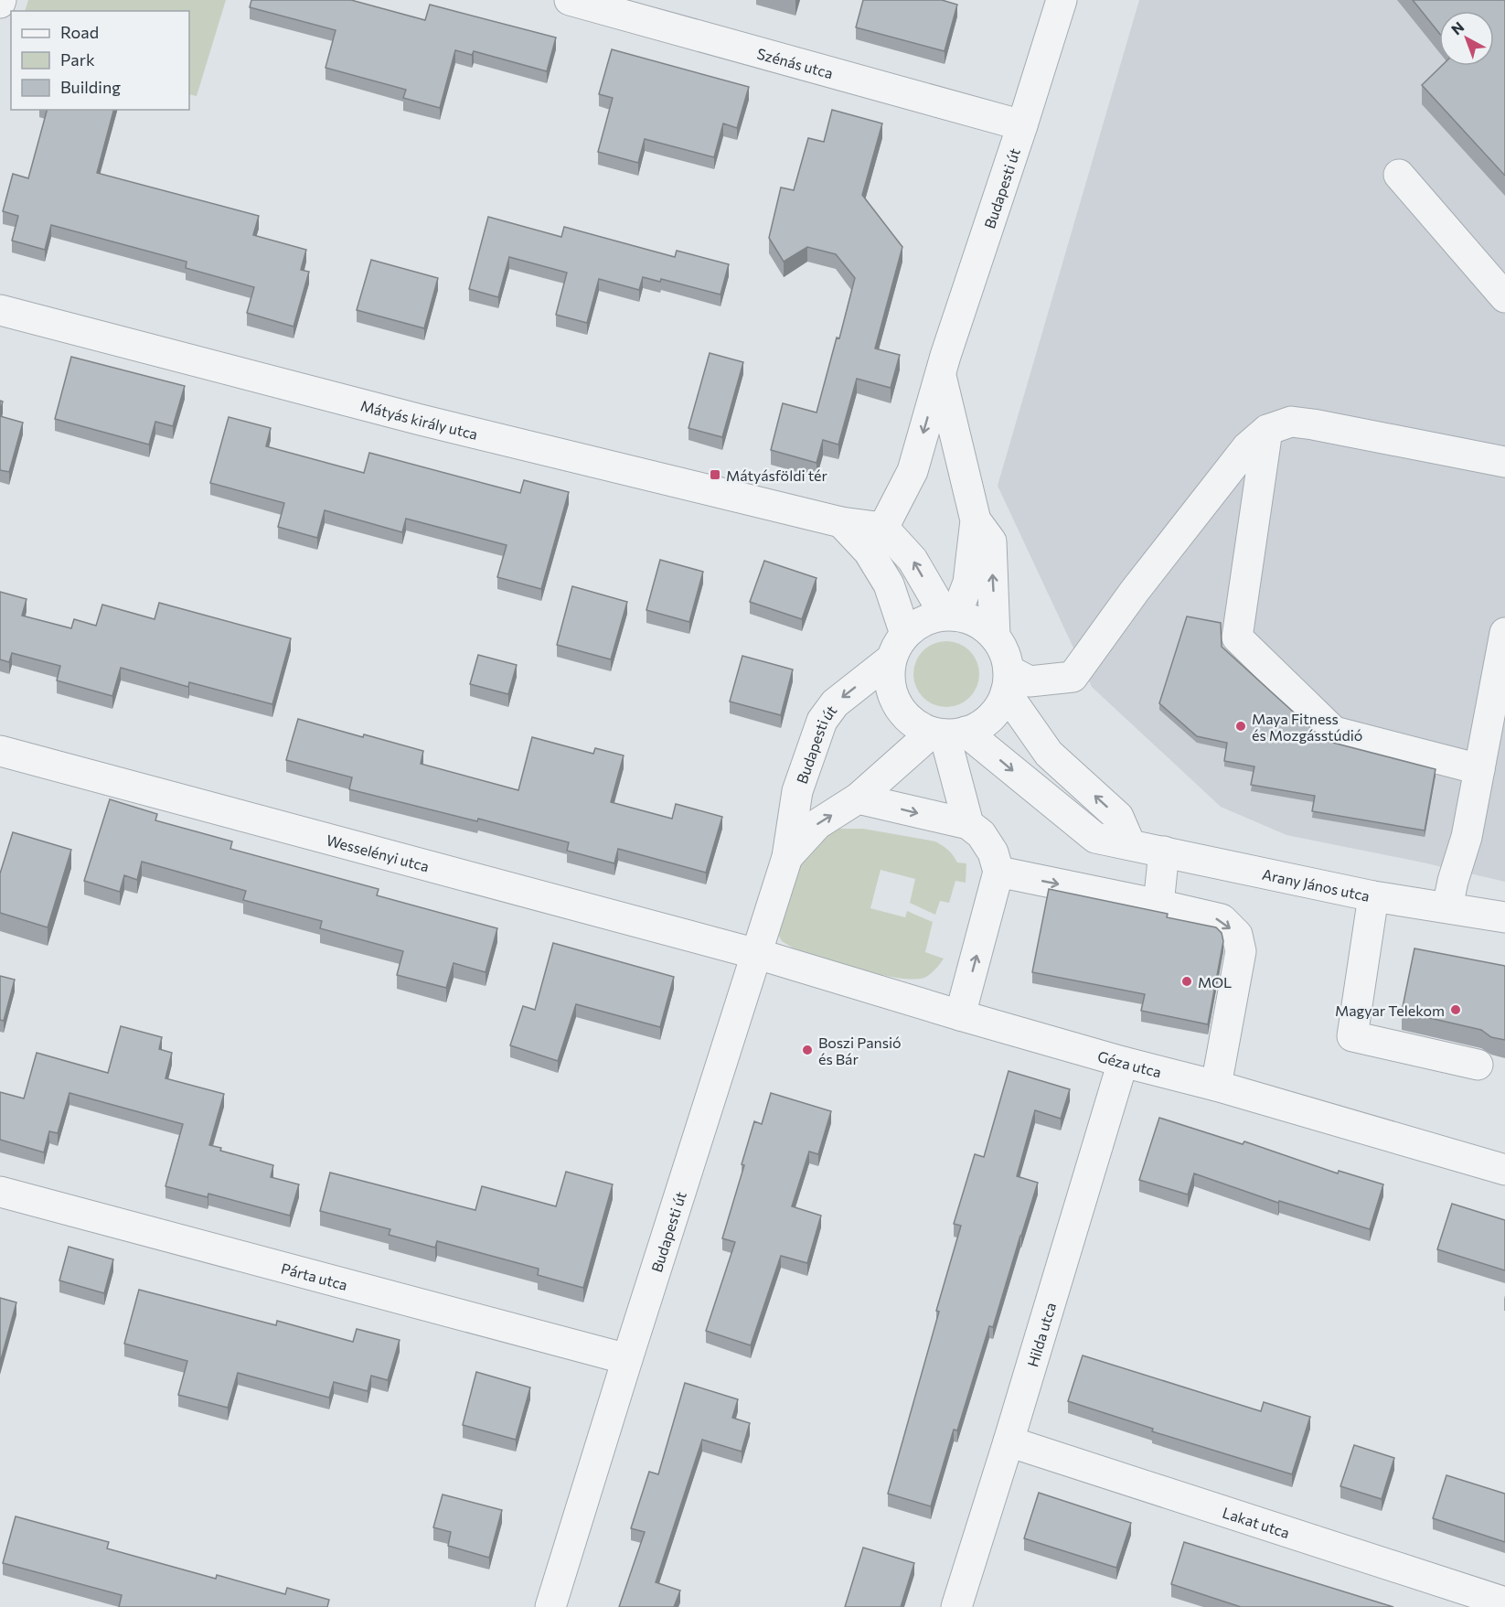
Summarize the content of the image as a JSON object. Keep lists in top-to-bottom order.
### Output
{
  "streets": {
    "street": [
      "Szénás utca",
      "Budapesti út",
      "Mátyás király utca",
      "Wesselényi utca",
      "Arany János utca",
      "Géza utca",
      "Párta utca",
      "Hilda utca",
      "Lakat utca"
    ]
  },
  "crossings": [
    ["Szénás utca", "Budapesti út"],
    ["Budapesti út", "Mátyás király utca"],
    ["Budapesti út", "Wesselényi utca"],
    ["Budapesti út", "Arany János utca"],
    ["Budapesti út", "Géza utca"],
    ["Budapesti út", "Párta utca"],
    ["Wesselényi utca", "Géza utca"],
    ["Géza utca", "Hilda utca"],
    ["Hilda utca", "Lakat utca"]
  ],
  "places": {
    "transit": ["Mátyásföldi tér"],
    "other": [
      "Maya Fitness és Mozgásstúdió",
      "MOL",
      "Magyar Telekom",
      "Boszi Pansió és Bár"
    ]
  },
  "legend": ["Road", "Park", "Building"],
  "north": "top left"
}
